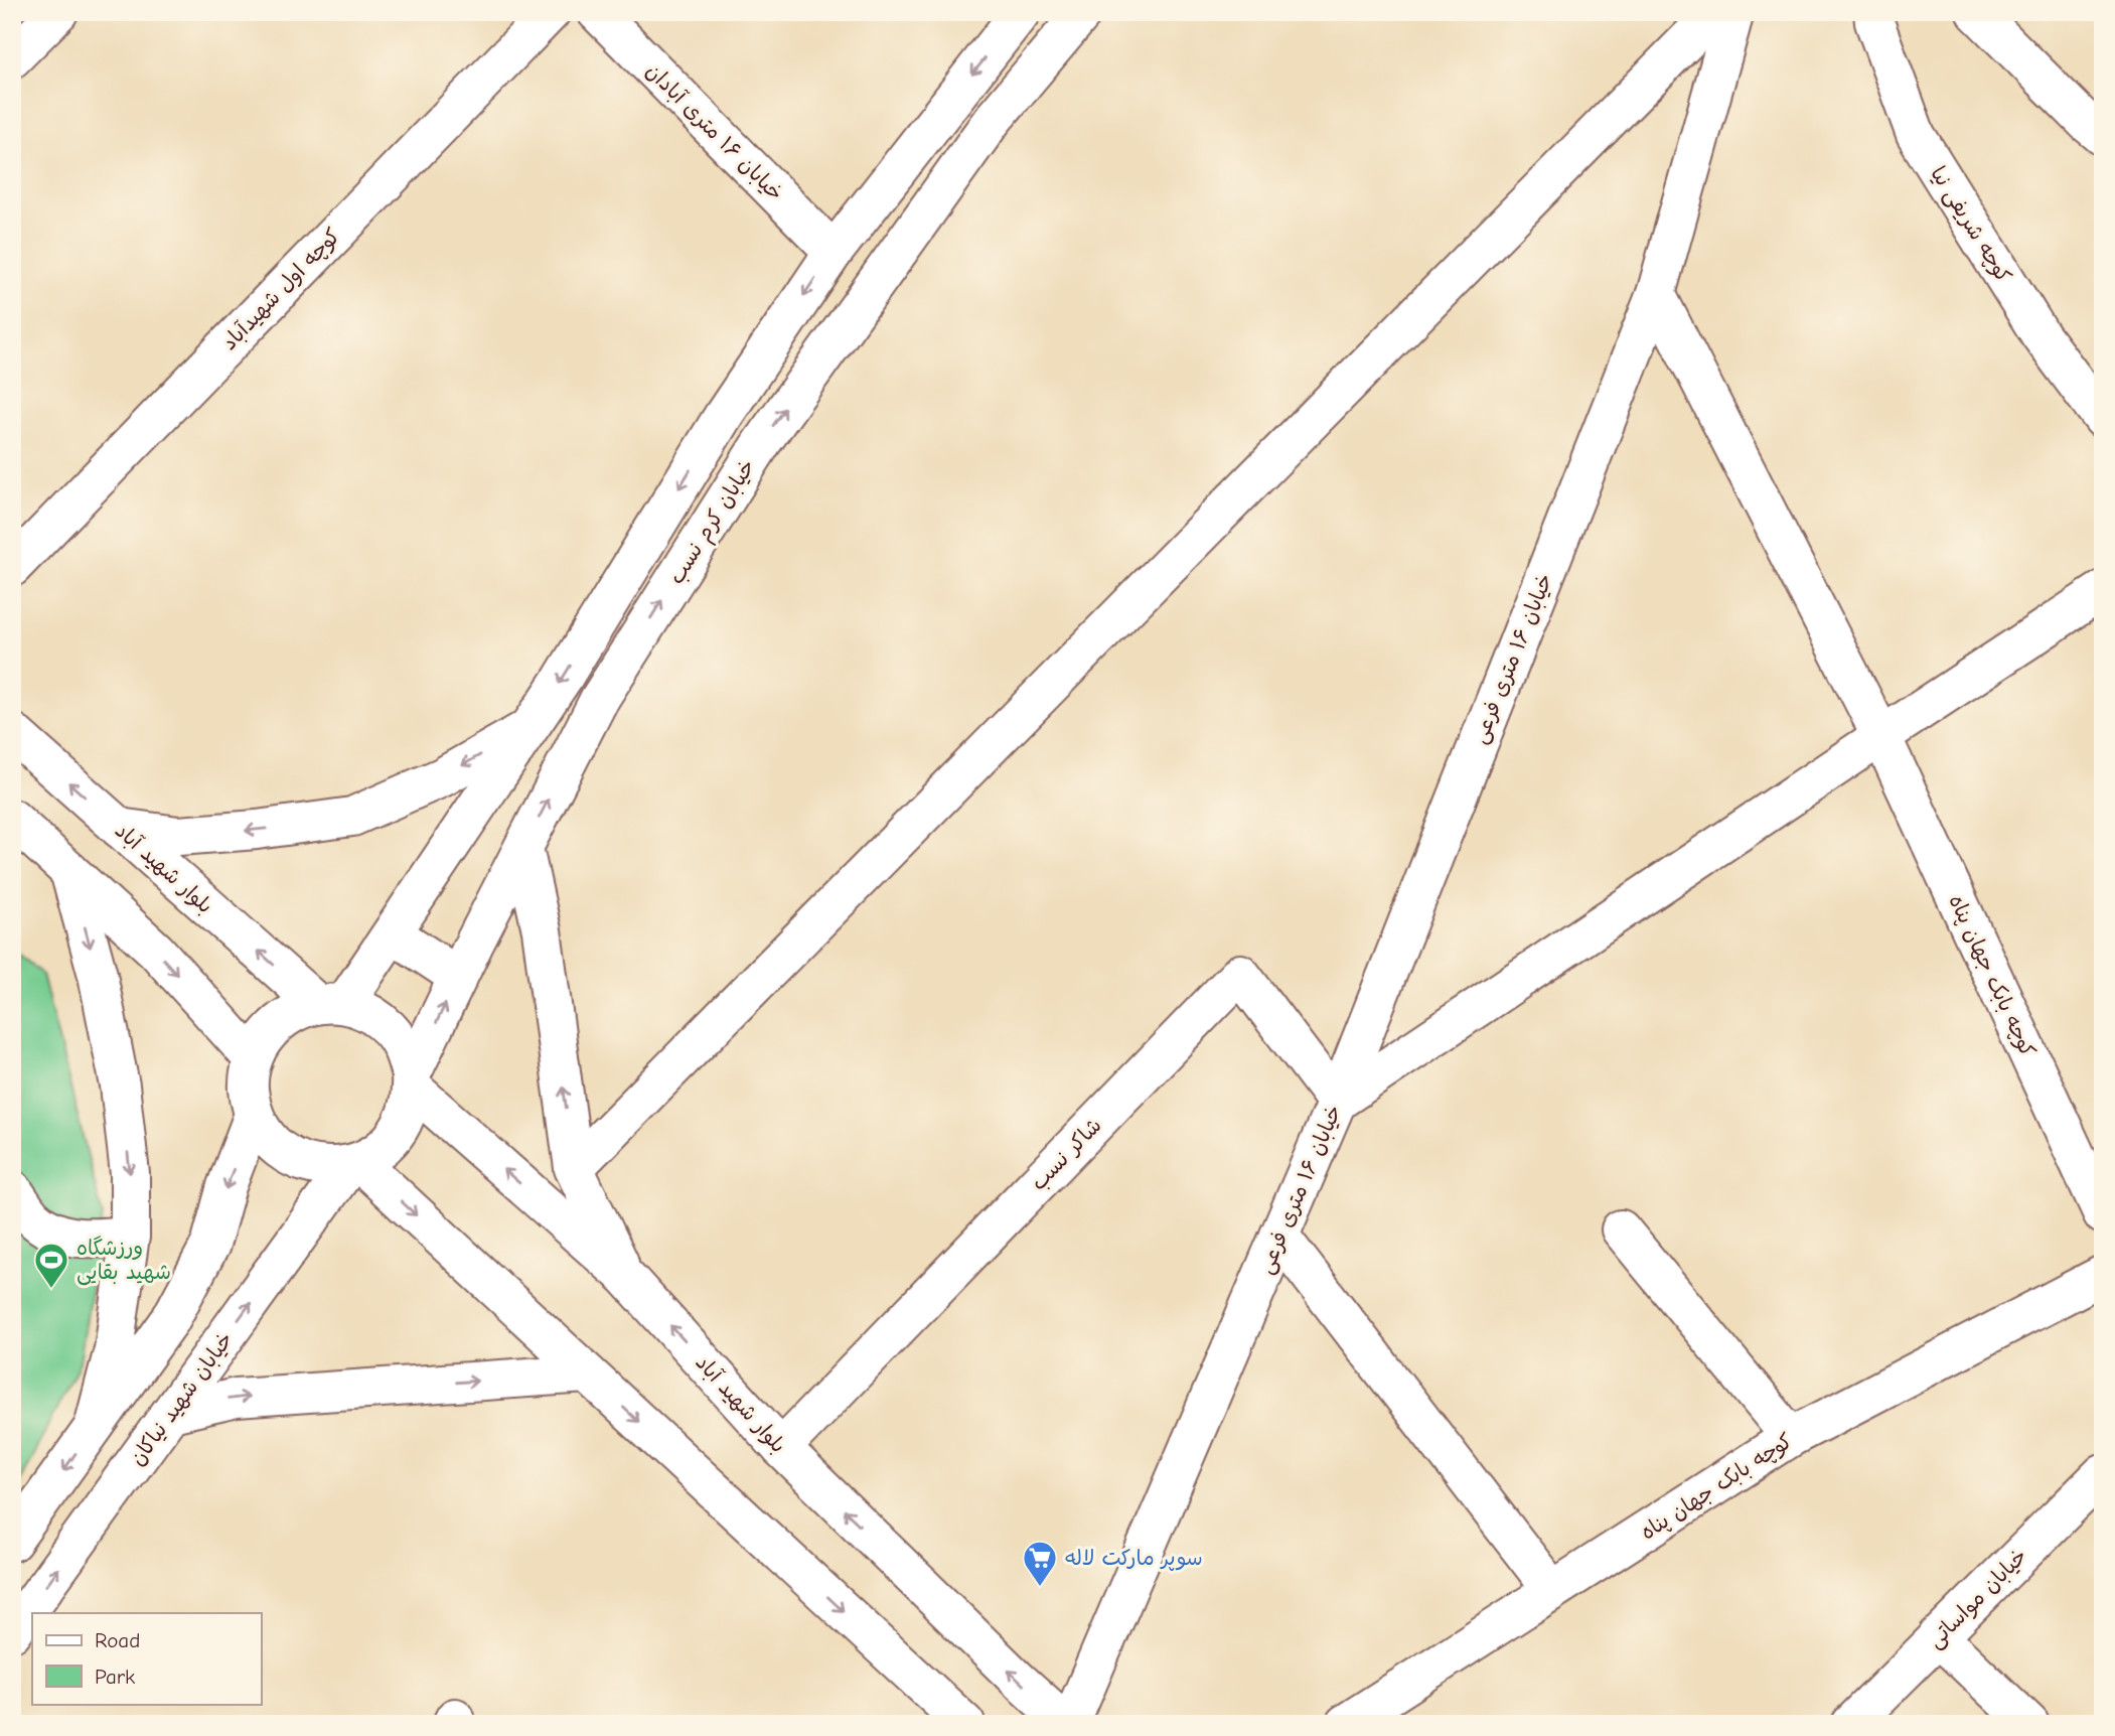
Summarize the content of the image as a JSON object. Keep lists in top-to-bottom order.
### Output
{
  "streets": {
    "street": [
      "خیابان ۱۶ متری آبادان",
      "کوچه شریفی نیا",
      "کوچه اول شهیدآباد",
      "خیابان کرم نسب",
      "خیابان ۱۶ متری فرعی",
      "بلوار شهید آباد",
      "کوچه بابک جهان پناه",
      "شاکر نسب",
      "خیابان شهید نیاکان",
      "خیابان مواساتی"
    ]
  },
  "crossings": [
    ["خیابان کرم نسب", "بلوار شهید آباد"],
    ["خیابان کرم نسب", "خیابان شهید نیاکان"],
    ["خیابان ۱۶ متری فرعی", "بلوار شهید آباد"],
    ["خیابان ۱۶ متری فرعی", "شاکر نسب"],
    ["بلوار شهید آباد", "شاکر نسب"],
    ["بلوار شهید آباد", "خیابان شهید نیاکان"]
  ],
  "places": {
    "sports": ["ورزشگاه شهید بقایی"],
    "supermarket": ["سوپر مارکت لاله"]
  },
  "legend": ["Road", "Park"]
}
